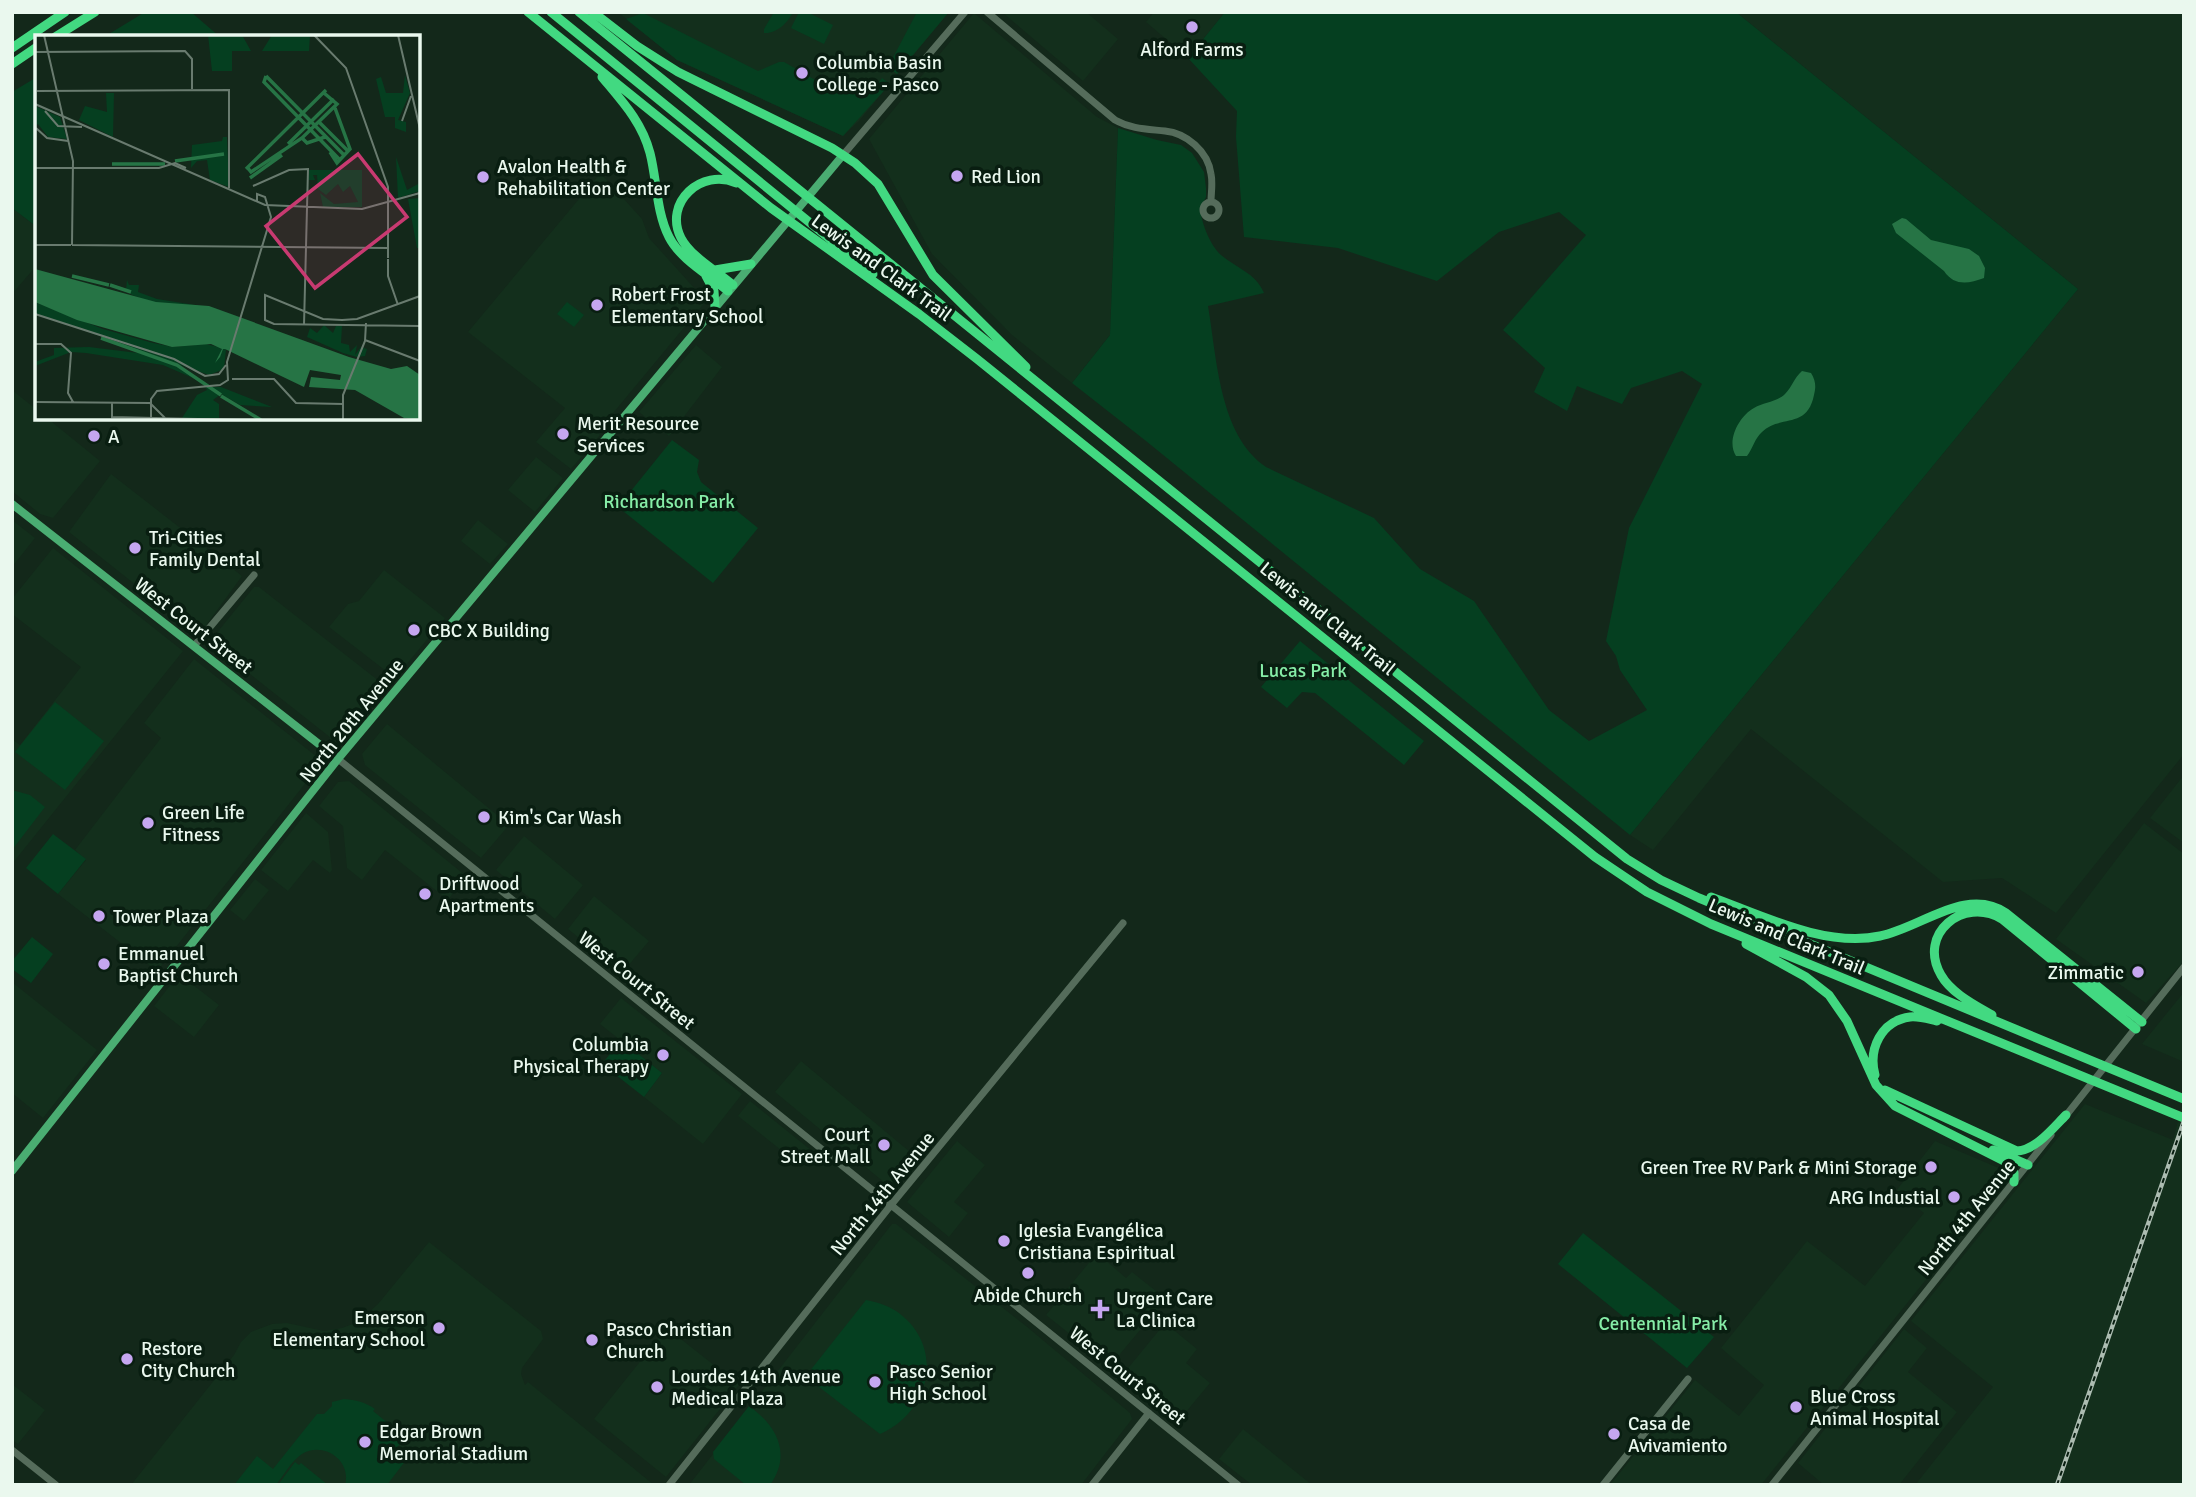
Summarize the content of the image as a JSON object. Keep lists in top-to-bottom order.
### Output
{
  "streets": {
    "highway": ["Lewis and Clark Trail"],
    "main road": [
      "West Court Street",
      "North 20th Avenue",
      "North 14th Avenue",
      "North 4th Avenue"
    ]
  },
  "crossings": [
    ["West Court Street", "North 20th Avenue"],
    ["West Court Street", "North 14th Avenue"]
  ],
  "parks": ["Richardson Park", "Lucas Park", "Centennial Park"],
  "places": {
    "other": [
      "Alford Farms",
      "Columbia Basin College - Pasco",
      "Red Lion",
      "Avalon Health & Rehabilitation Center",
      "Robert Frost Elementary School",
      "Merit Resource Services",
      "A",
      "Tri-Cities Family Dental",
      "CBC X Building",
      "Kim's Car Wash",
      "Green Life Fitness",
      "Driftwood Apartments",
      "Tower Plaza",
      "Emmanuel Baptist Church",
      "Zimmatic",
      "Columbia Physical Therapy",
      "Court Street Mall",
      "Green Tree RV Park & Mini Storage",
      "ARG Industial",
      "Iglesia Evangélica Cristiana Espiritual",
      "Abide Church",
      "Emerson Elementary School",
      "Pasco Christian Church",
      "Restore City Church",
      "Pasco Senior High School",
      "Lourdes 14th Avenue Medical Plaza",
      "Blue Cross Animal Hospital",
      "Casa de Avivamiento",
      "Edgar Brown Memorial Stadium"
    ],
    "health": ["Urgent Care La Clinica"]
  }
}
